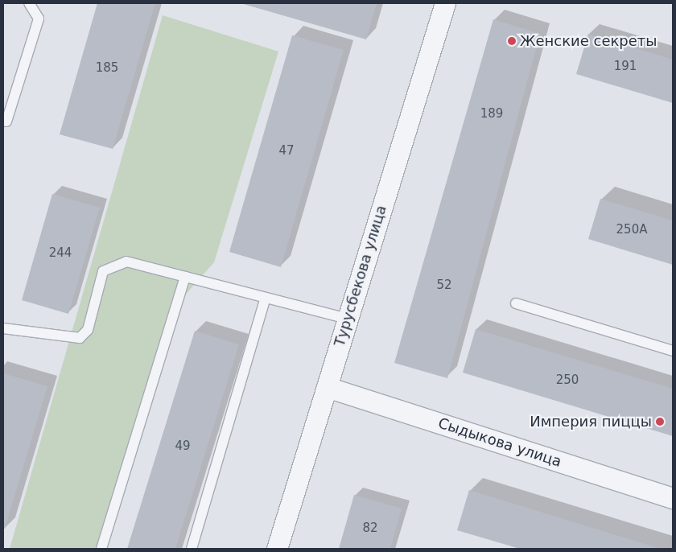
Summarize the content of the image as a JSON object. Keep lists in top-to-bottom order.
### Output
{
  "streets": {
    "street": ["Турусбекова улица", "Сыдыкова улица"]
  },
  "crossings": [
    ["Турусбекова улица", "Сыдыкова улица"]
  ],
  "places": ["Женские секреты", "Империя пиццы"],
  "house_numbers": [
    "191",
    "185",
    "189",
    "47",
    "250А",
    "244",
    "52",
    "250",
    "49",
    "82"
  ]
}
